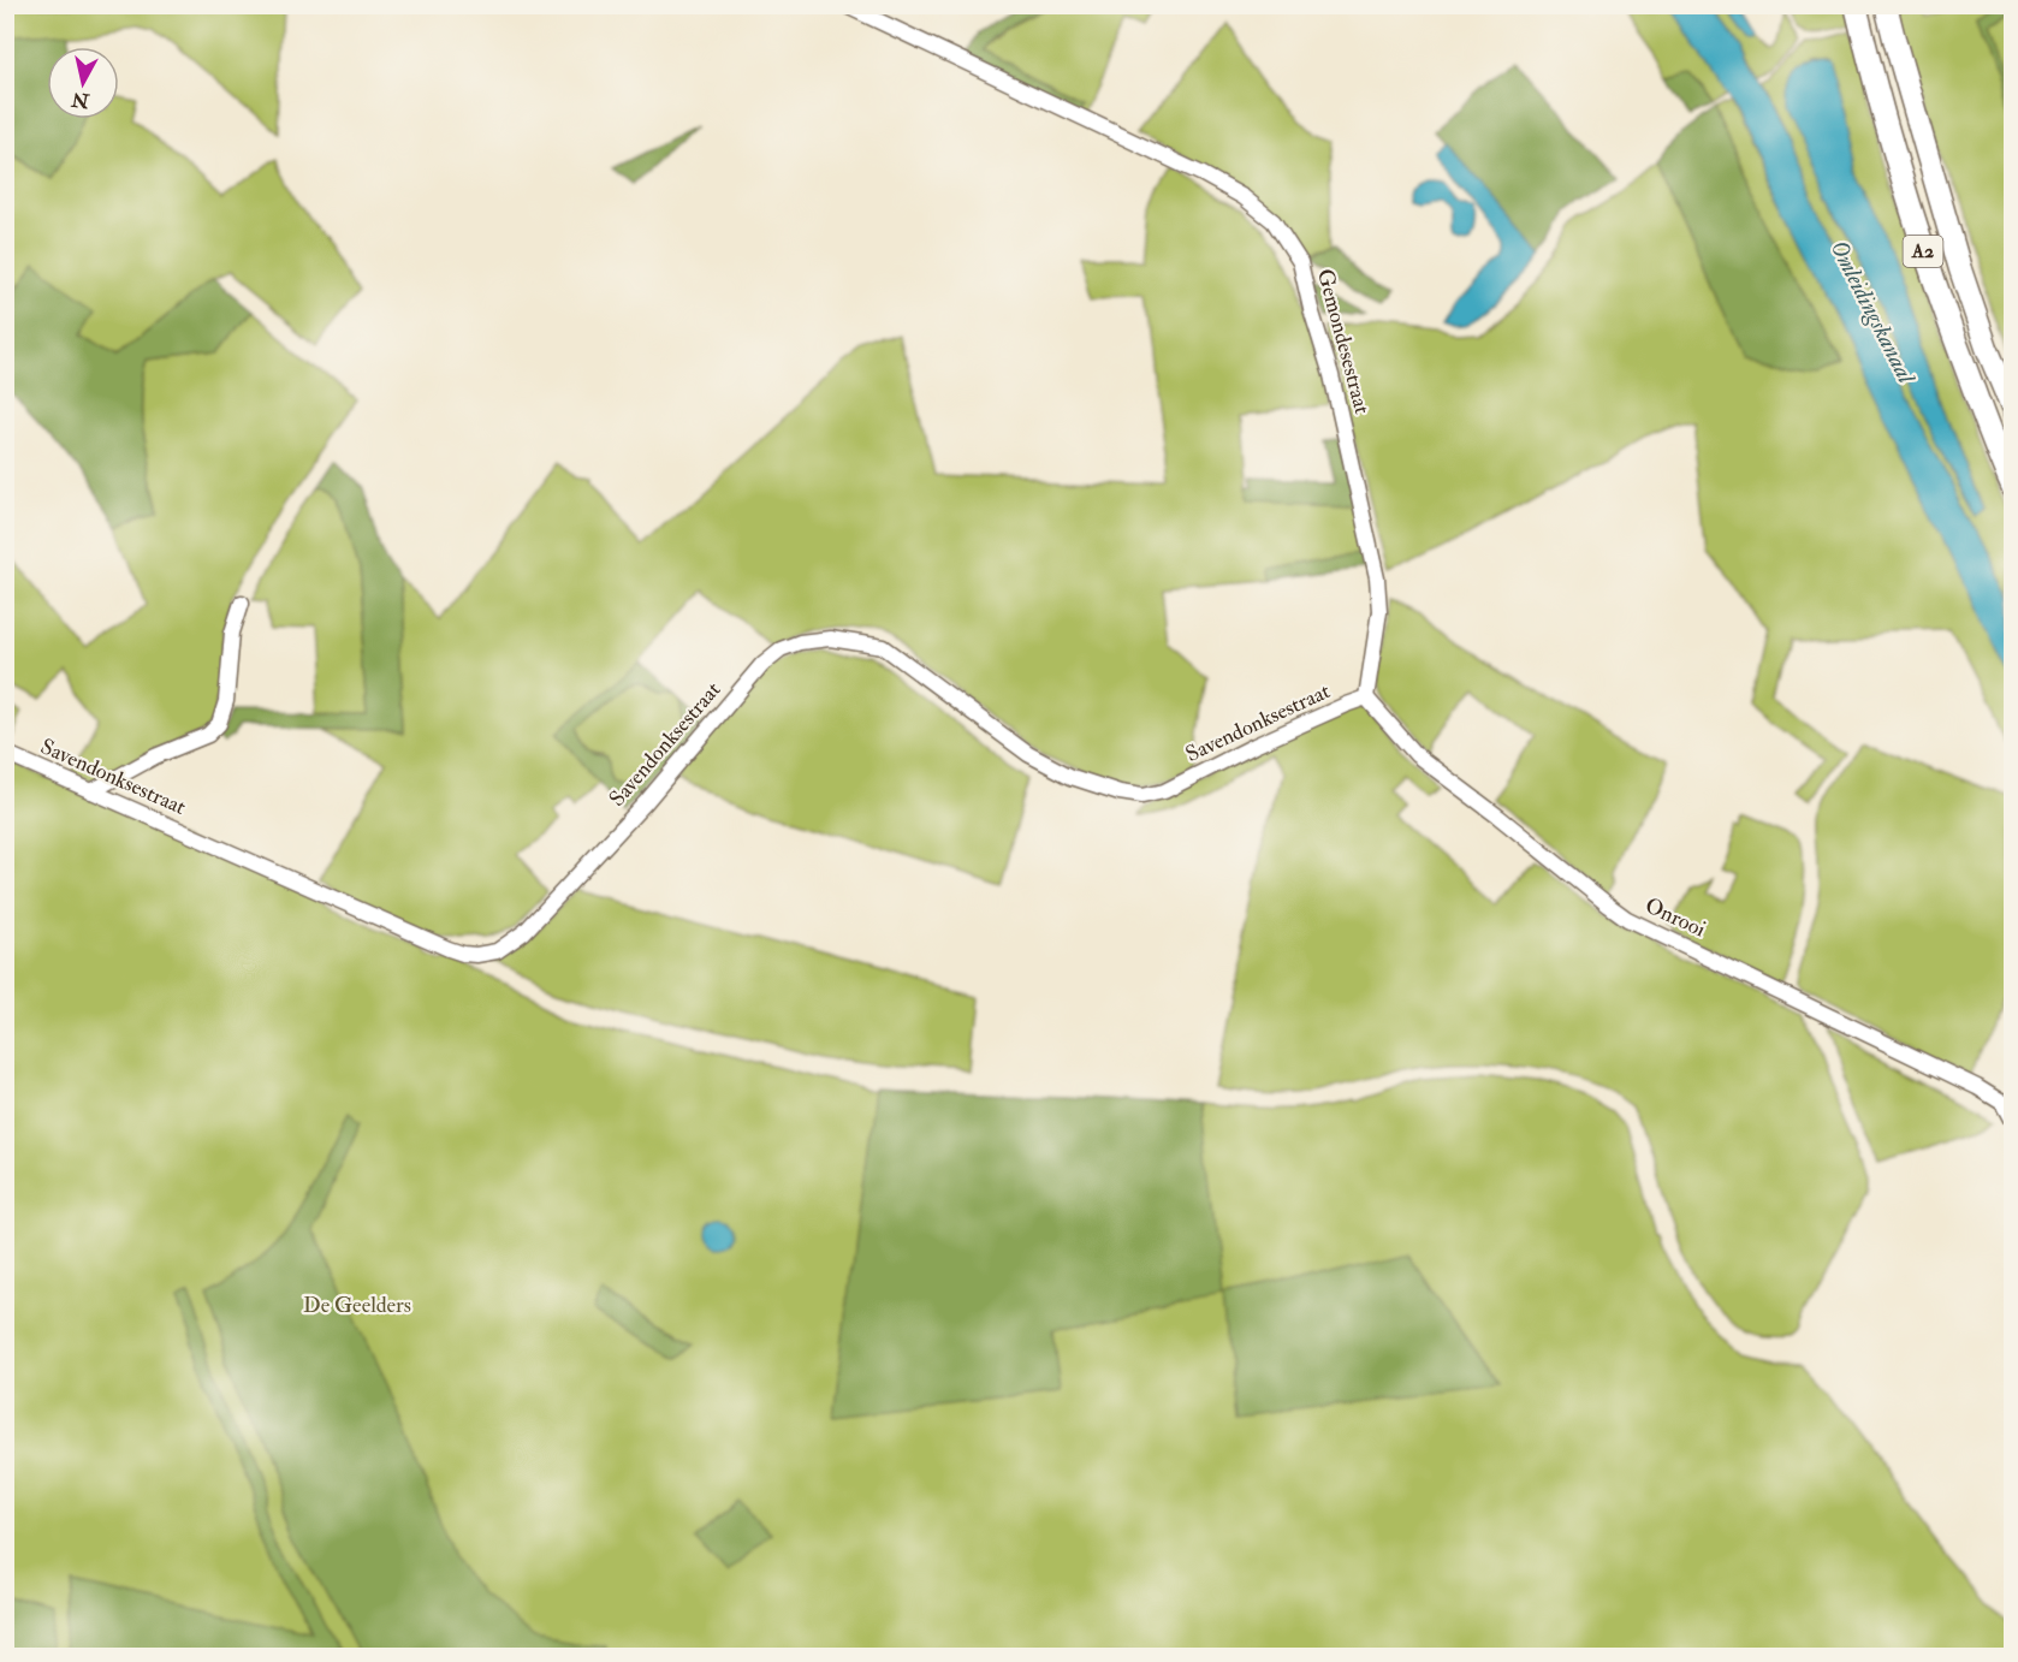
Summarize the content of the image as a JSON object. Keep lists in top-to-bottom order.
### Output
{
  "streets": {
    "highway": ["A2"],
    "street": ["Gemondesestraat", "Savendonksestraat", "Onrooi"]
  },
  "crossings": [
    ["Gemondesestraat", "Savendonksestraat"],
    ["Gemondesestraat", "Onrooi"],
    ["Savendonksestraat", "Onrooi"]
  ],
  "water": ["Omleidingskanaal"],
  "parks": ["De Geelders"],
  "north": "bottom"
}
